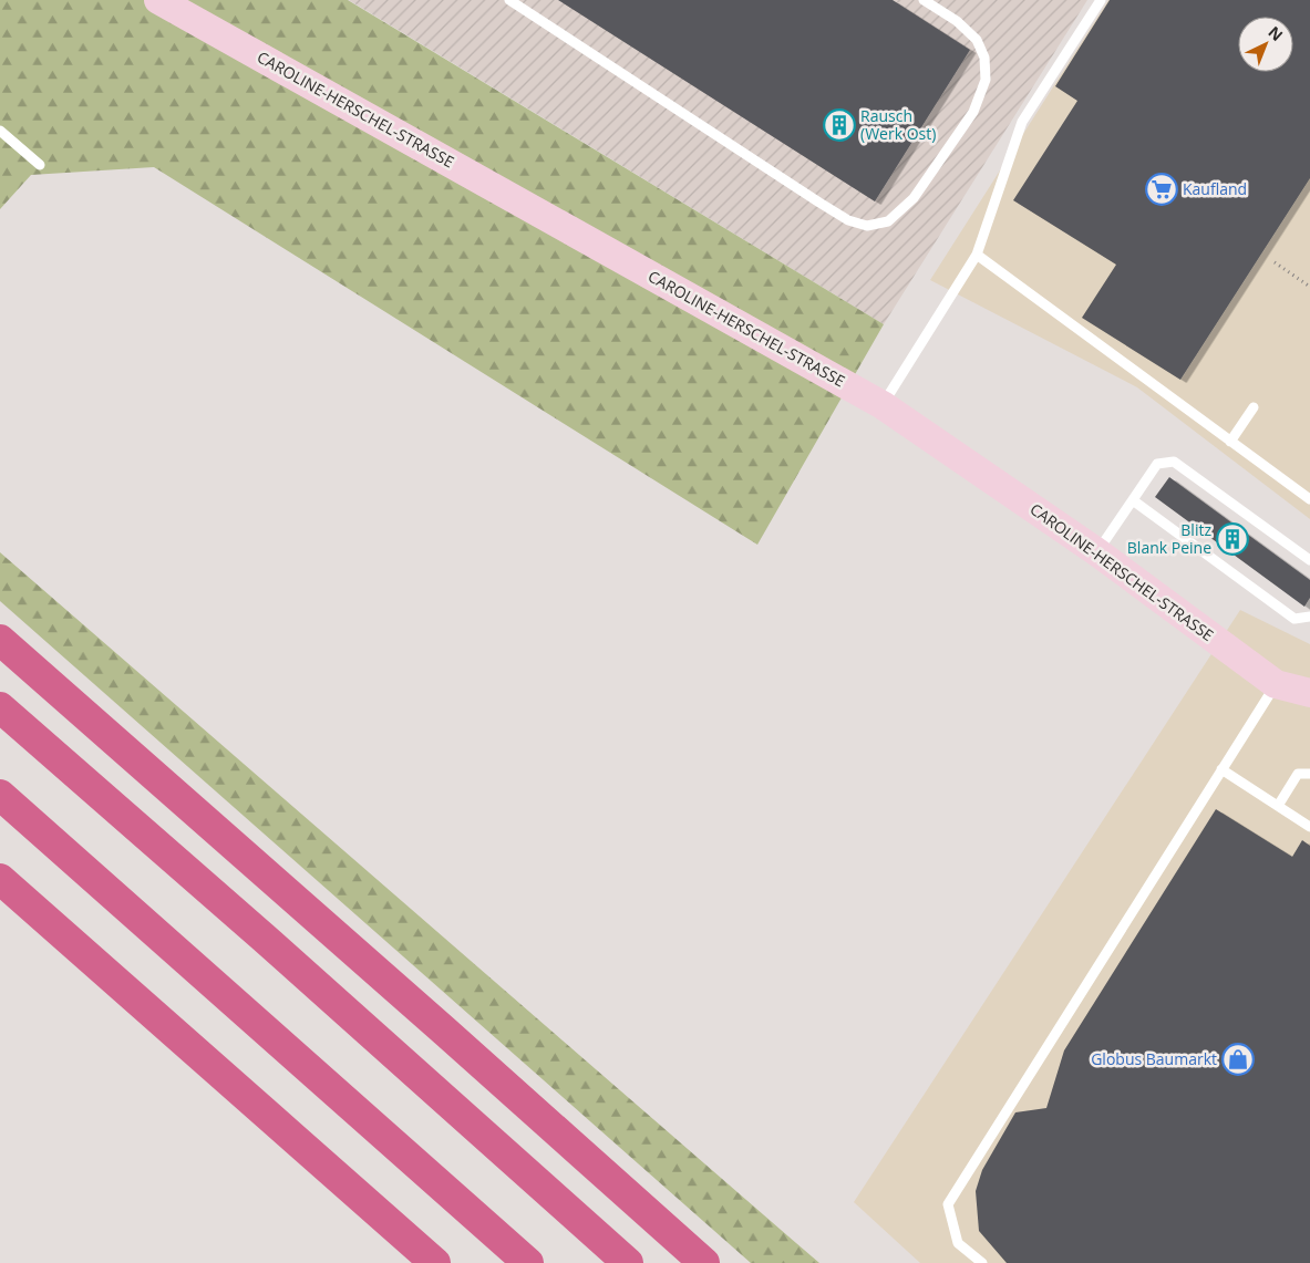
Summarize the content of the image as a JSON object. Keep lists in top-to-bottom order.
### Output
{
  "streets": {
    "street": ["CAROLINE-HERSCHEL-STRASSE"]
  },
  "places": {
    "building": ["Rausch (Werk Ost)", "Blitz Blank Peine"],
    "supermarket": ["Kaufland"],
    "shop": ["Globus Baumarkt"]
  },
  "north": "top right"
}
